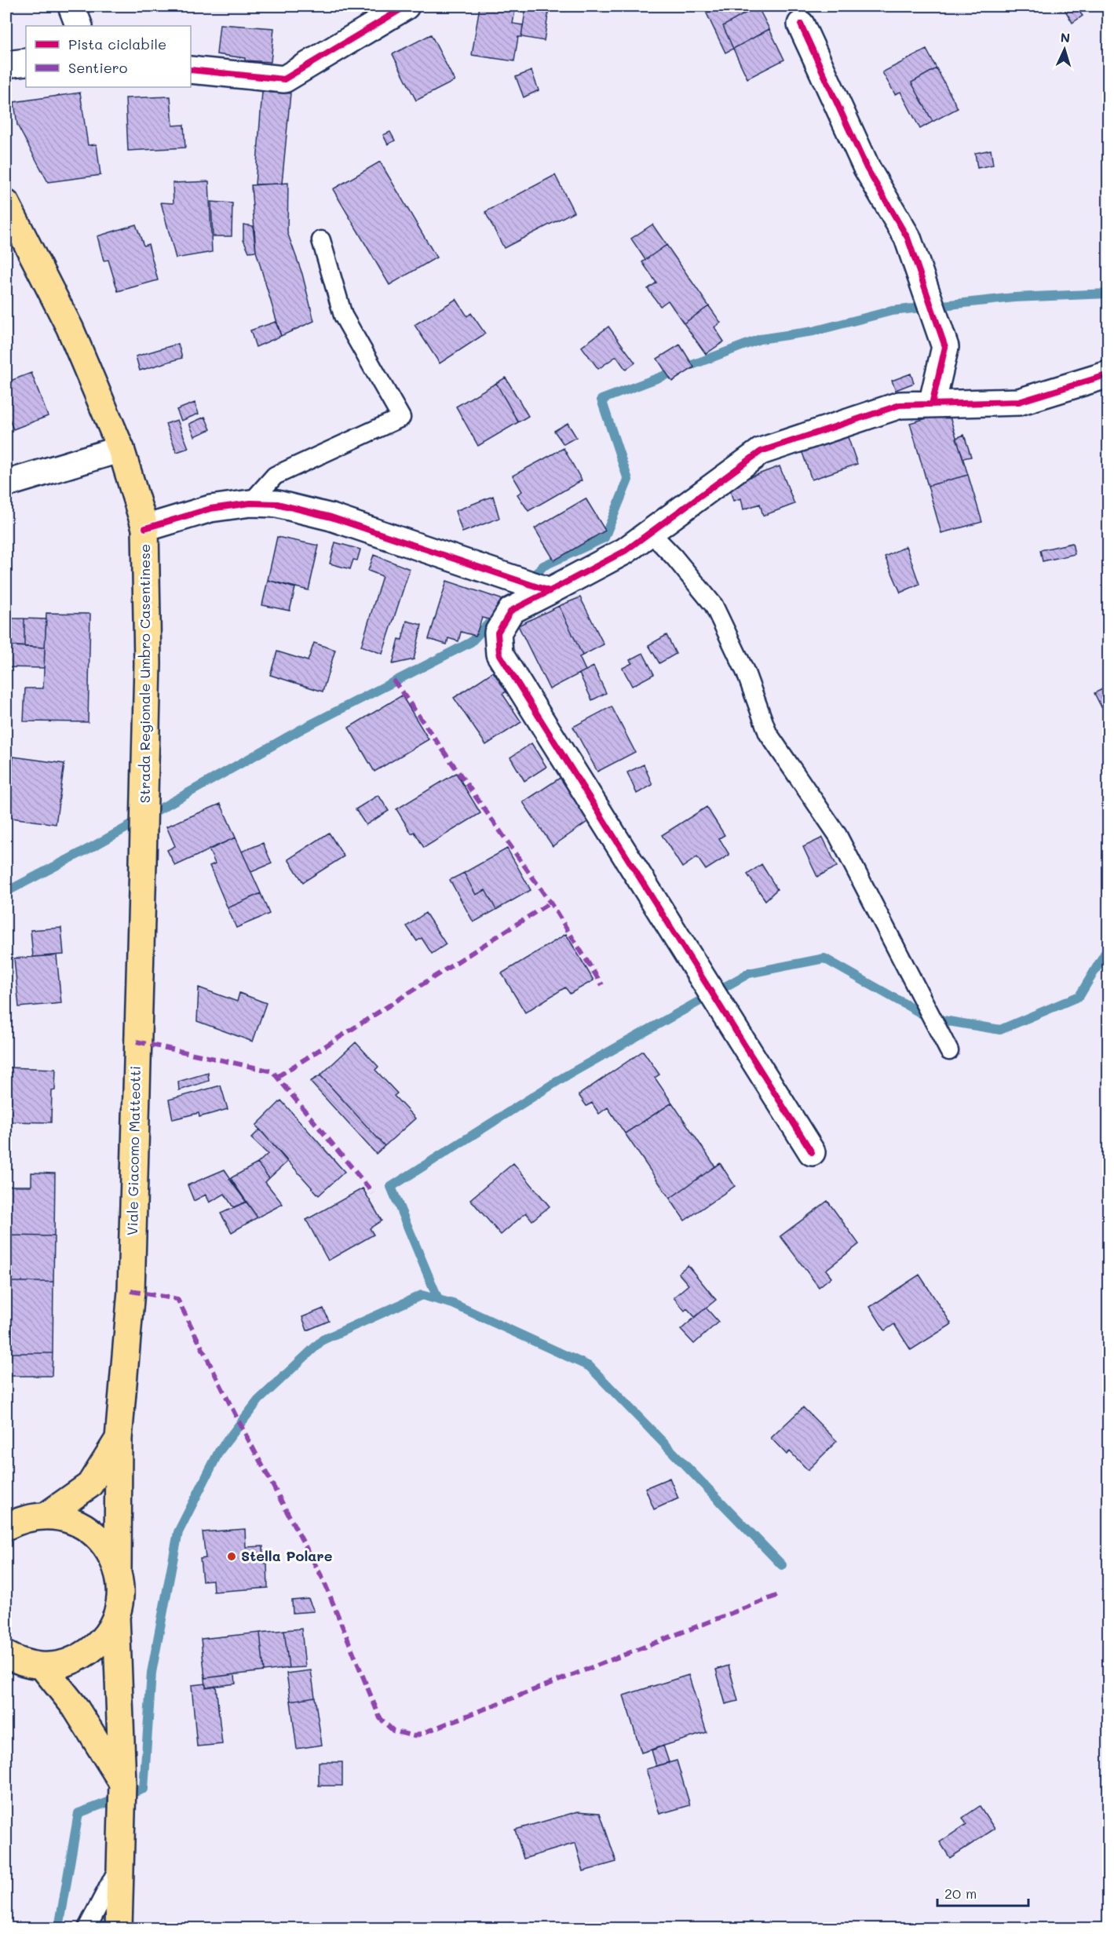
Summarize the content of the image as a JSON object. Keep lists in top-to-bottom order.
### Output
{
  "streets": {
    "main road": ["Strada Regionale Umbro Casentinese", "Viale Giacomo Matteotti"]
  },
  "crossings": [
    ["Strada Regionale Umbro Casentinese", "Viale Giacomo Matteotti"]
  ],
  "places": ["Stella Polare"],
  "legend": ["Pista ciclabile", "Sentiero"],
  "scale_bar": "20 m",
  "north": "top"
}
